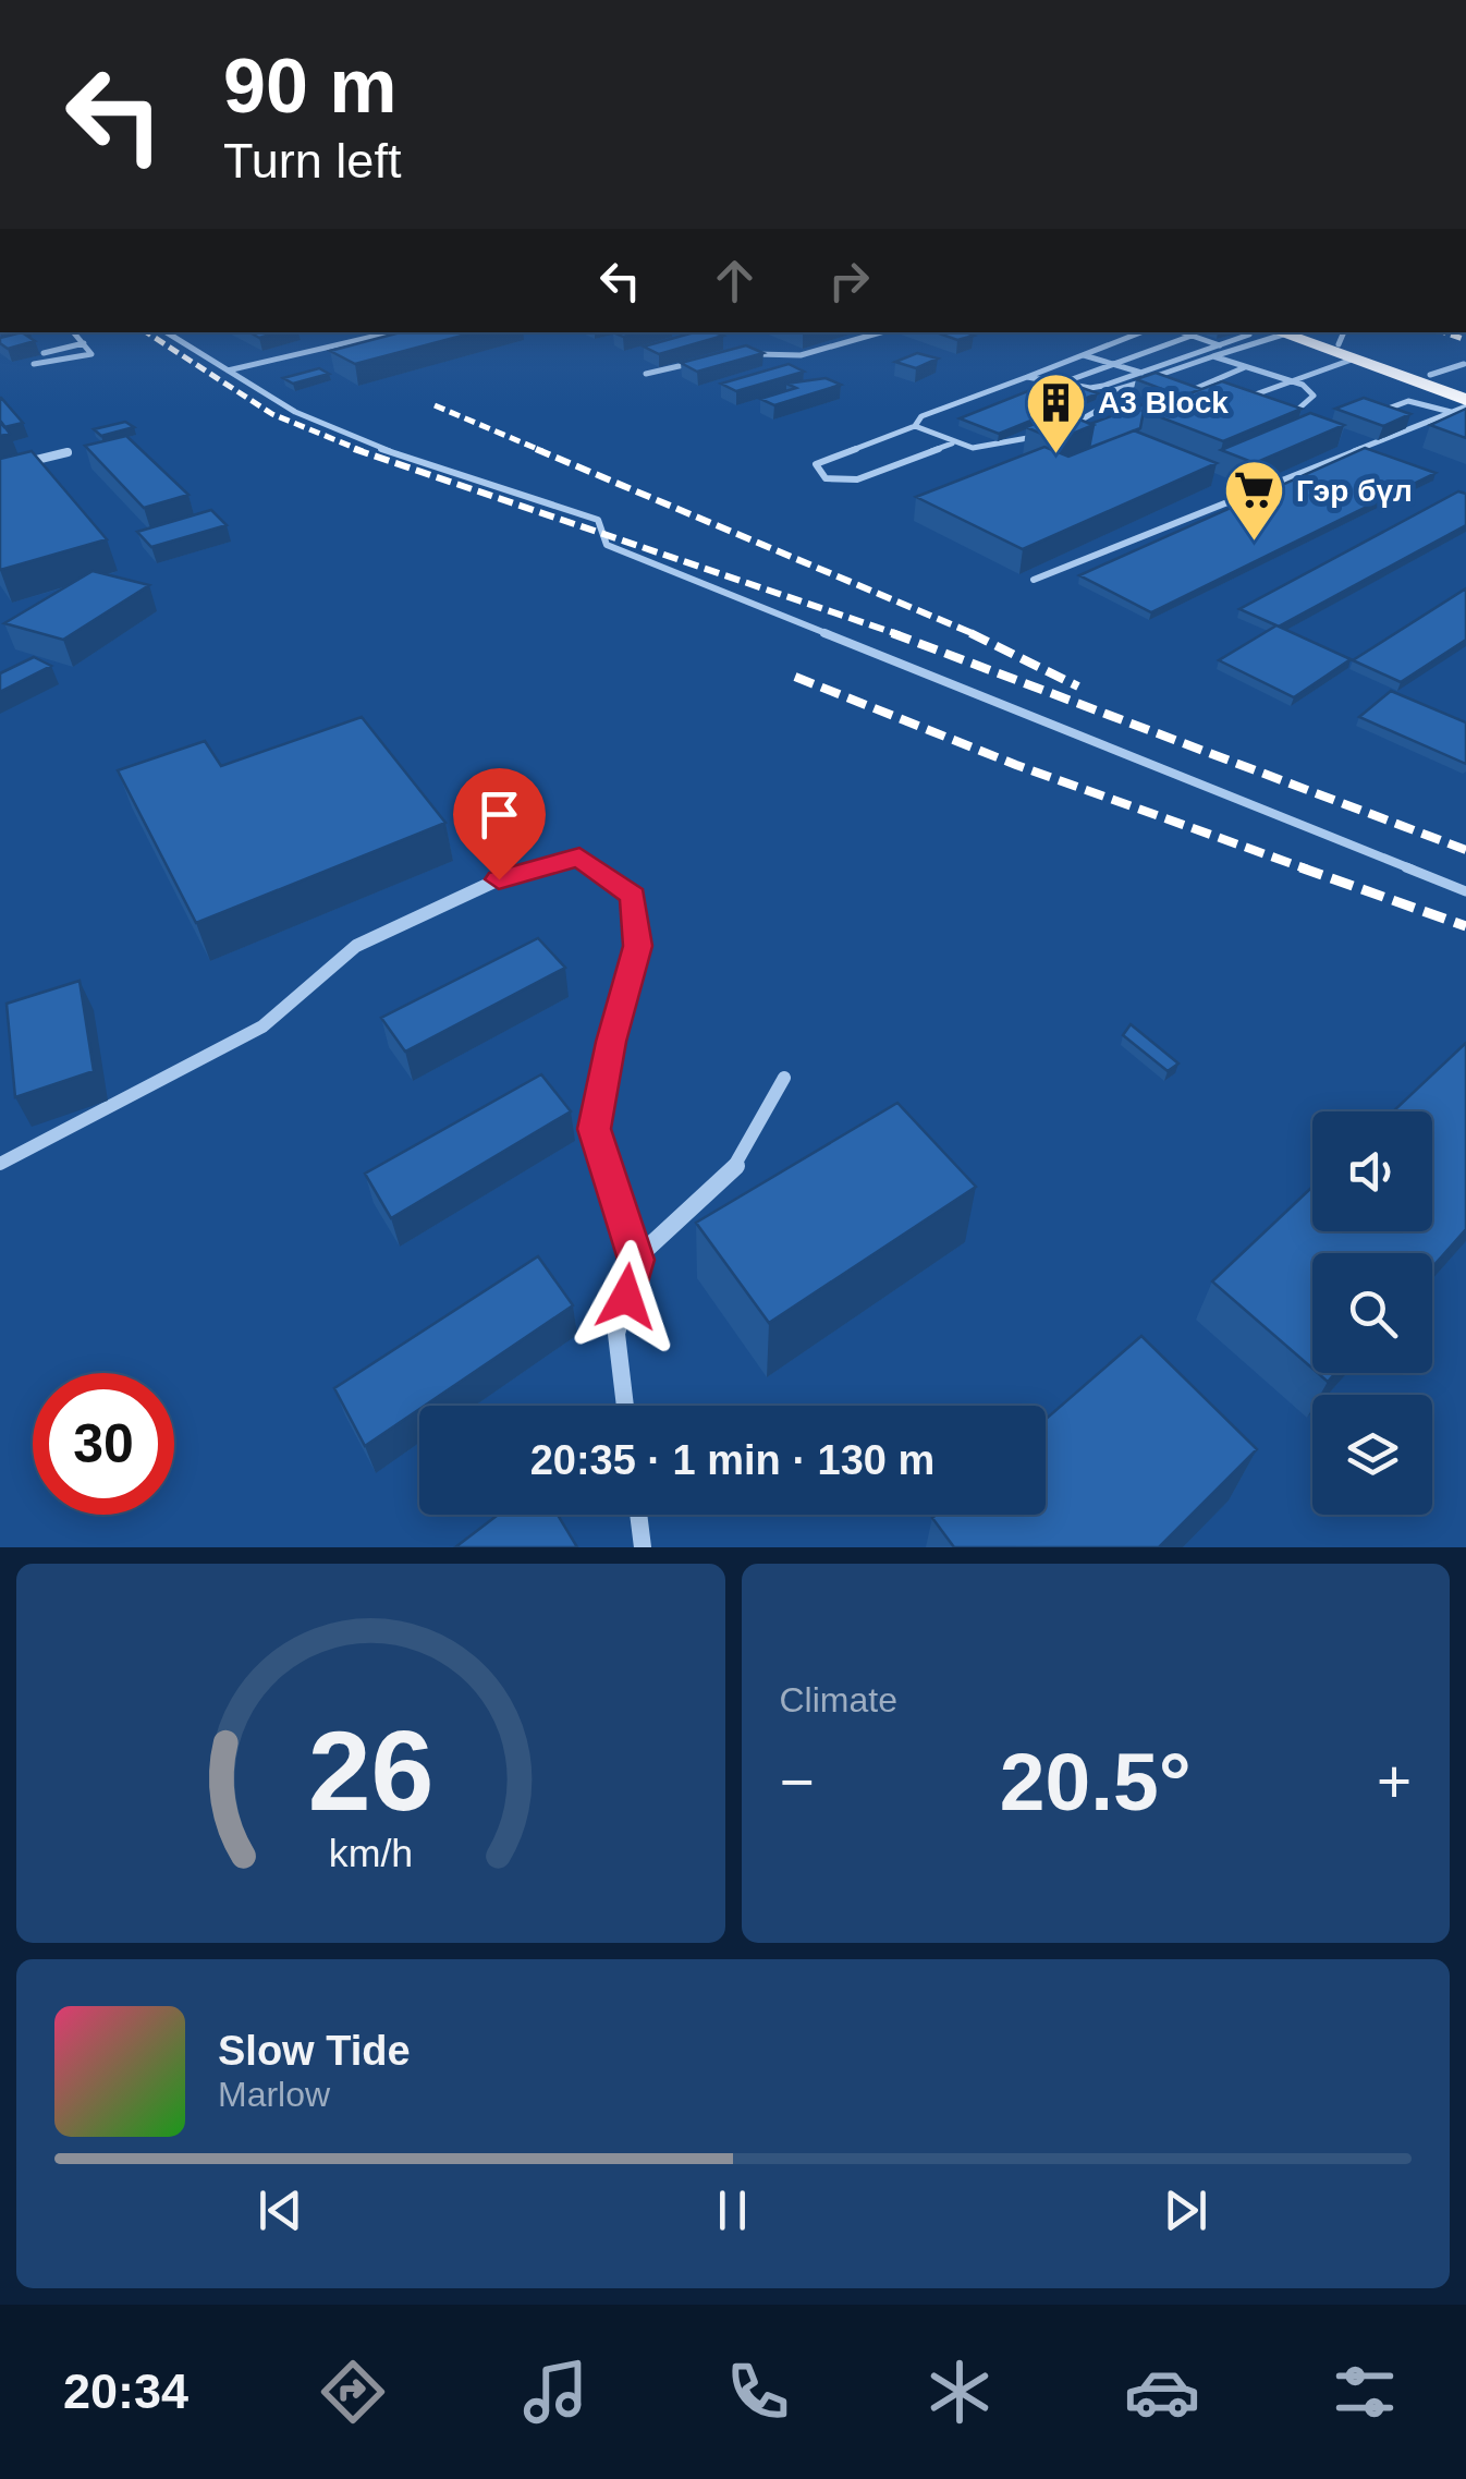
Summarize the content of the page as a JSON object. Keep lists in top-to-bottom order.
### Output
{
  "places": {
    "building": ["A3 Block"],
    "supermarket": ["Гэр бүл"]
  },
  "page": {
    "turn": ["90 m", "Turn left"],
    "limit": "30",
    "trip": "20:35 · 1 min · 130 m",
    "tile": "Climate",
    "heat": ["−", "20.5°", "+"],
    "song": ["Slow Tide", "Marlow"],
    "tabs": "20:34",
    "gauge": ["26", "km/h"]
  }
}
